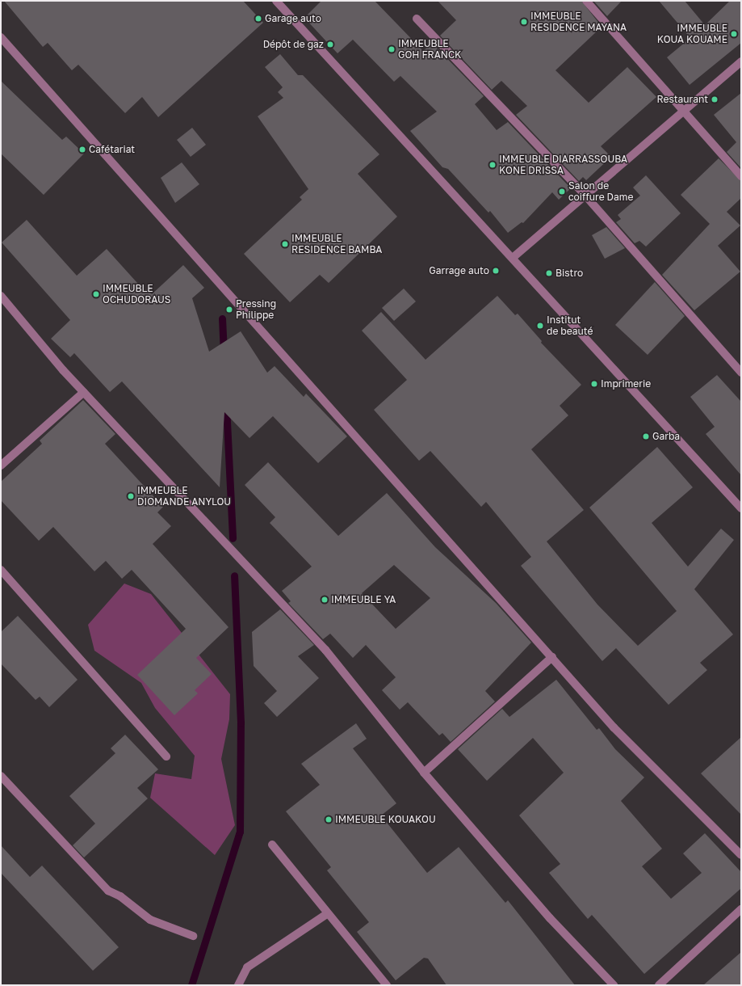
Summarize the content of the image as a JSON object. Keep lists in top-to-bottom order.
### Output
{
  "places": [
    "Garage auto",
    "IMMEUBLE RESIDENCE MAYANA",
    "IMMEUBLE KOUA KOUAME",
    "Dépôt de gaz",
    "IMMEUBLE GOH FRANCK",
    "Restaurant",
    "Cafétariat",
    "IMMEUBLE DIARRASSOUBA KONE DRISSA",
    "Salon de coiffure Dame",
    "IMMEUBLE RESIDENCE BAMBA",
    "Garrage auto",
    "Bistro",
    "IMMEUBLE OCHUDORAUS",
    "Pressing Philippe",
    "Institut de beauté",
    "Imprimerie",
    "Garba",
    "IMMEUBLE DIOMANDE ANYLOU",
    "IMMEUBLE YA",
    "IMMEUBLE KOUAKOU"
  ]
}
